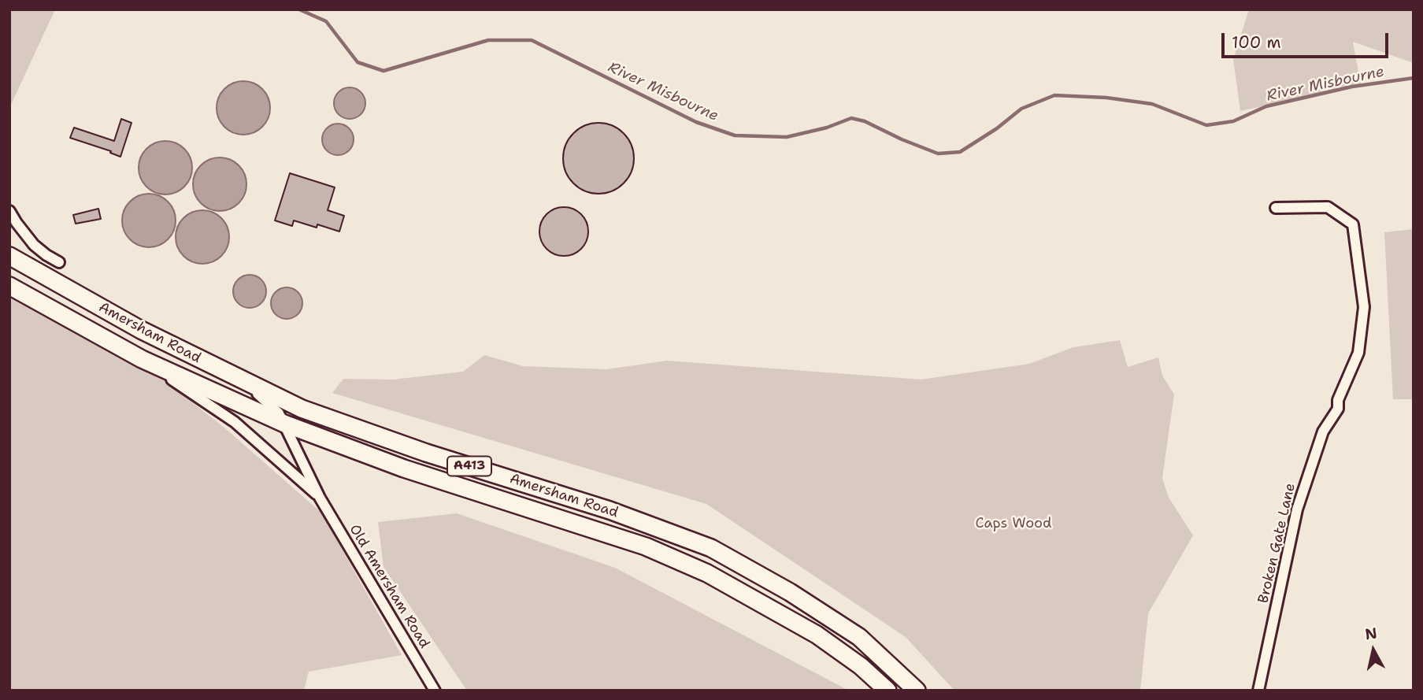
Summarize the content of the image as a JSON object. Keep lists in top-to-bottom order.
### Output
{
  "streets": {
    "highway": ["Amersham Road", "A413"],
    "street": ["Broken Gate Lane", "Old Amersham Road"]
  },
  "crossings": [
    ["Amersham Road", "Old Amersham Road"],
    ["A413", "Old Amersham Road"]
  ],
  "water": ["River Misbourne"],
  "parks": ["Caps Wood"],
  "scale_bar": "100 m",
  "north": "top"
}
